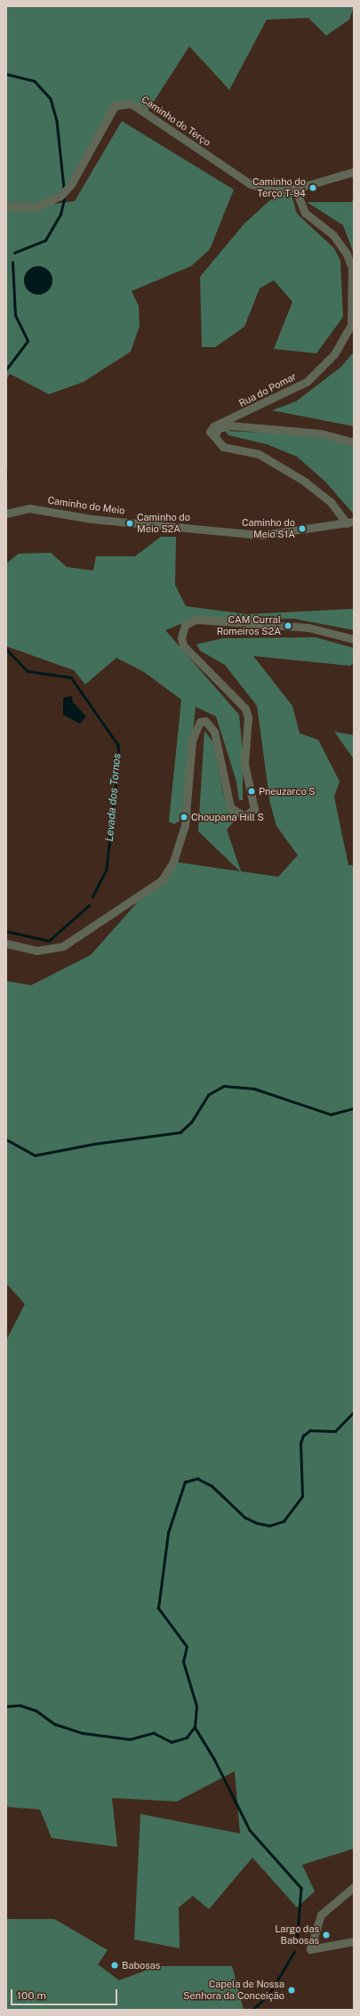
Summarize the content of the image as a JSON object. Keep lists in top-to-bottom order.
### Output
{
  "streets": {
    "street": ["Caminho do Terço", "Rua do Pomar", "Caminho do Meio"]
  },
  "crossings": [
    ["Caminho do Terço", "Rua do Pomar"]
  ],
  "water": ["Levada dos Tornos"],
  "places": [
    "Caminho do Terço T-94",
    "Caminho do Meio S2A",
    "Caminho do Meio S1A",
    "CAM Curral Romeiros S2A",
    "Pneuzarco S",
    "Choupana Hill S",
    "Largo das Babosas",
    "Babosas",
    "Capela de Nossa Senhora da Conceição"
  ],
  "scale_bar": "100 m"
}
